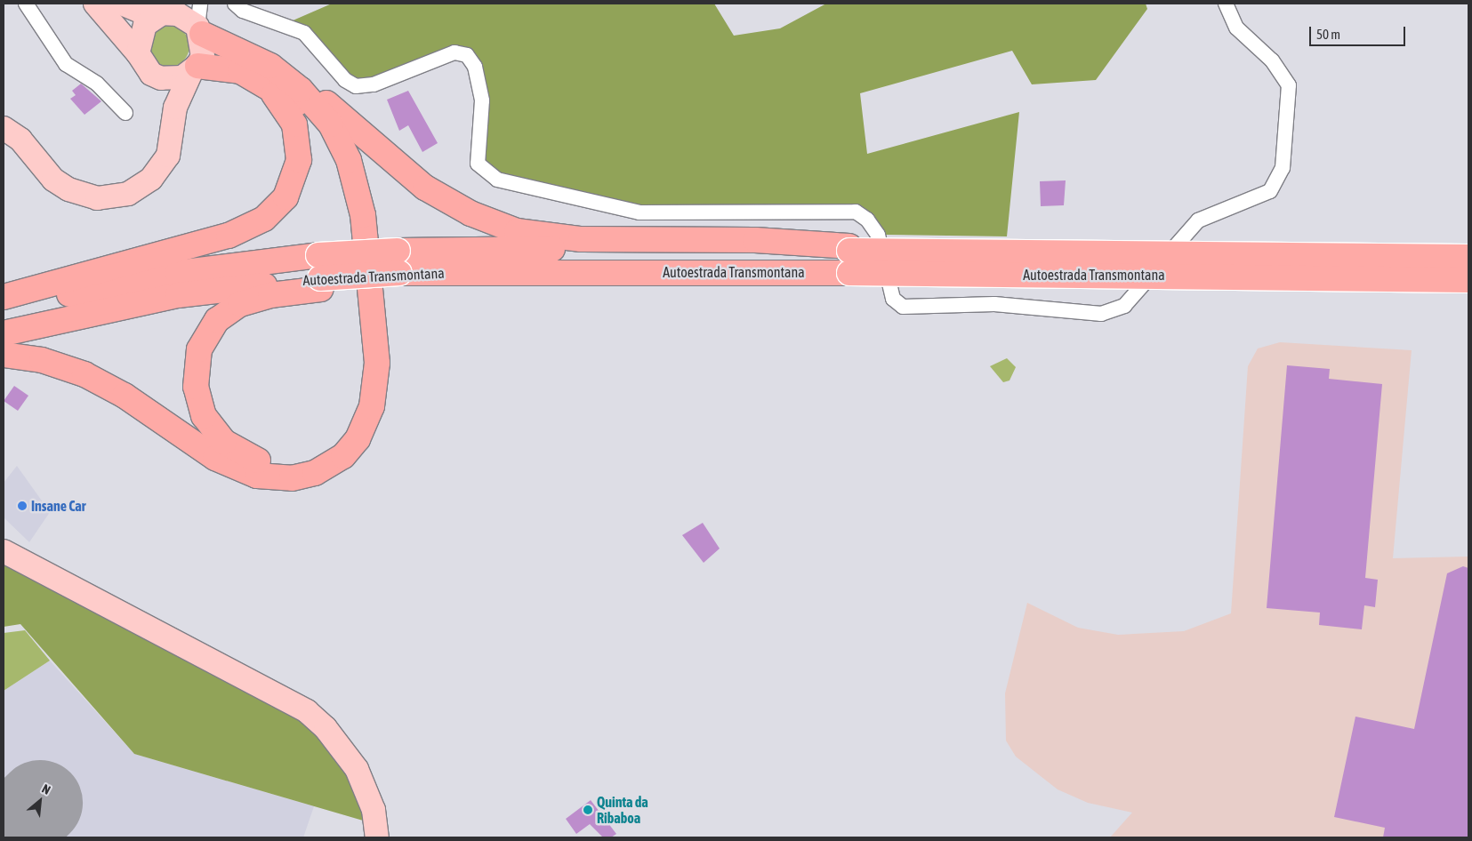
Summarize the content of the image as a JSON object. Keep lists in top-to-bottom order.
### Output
{
  "streets": {
    "highway": ["Autoestrada Transmontana"]
  },
  "places": ["Insane Car", "Quinta da Ribaboa"],
  "scale_bar": "50 m",
  "north": "top right"
}
